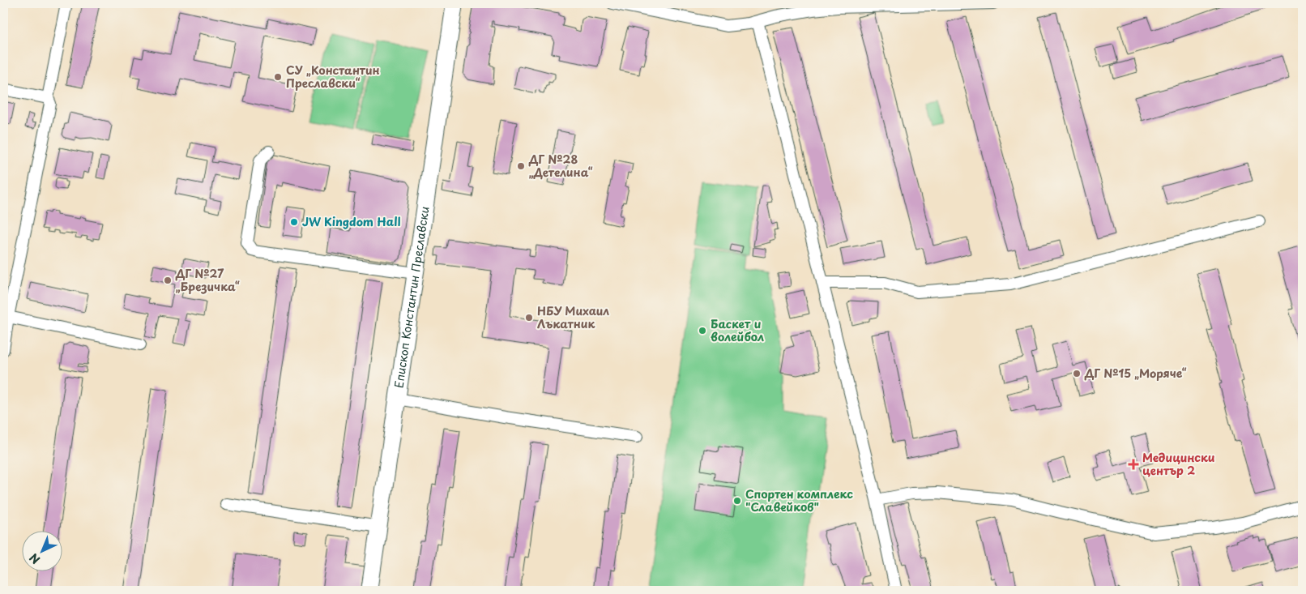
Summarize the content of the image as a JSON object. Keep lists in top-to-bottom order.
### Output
{
  "streets": {
    "street": ["Епископ Константин Преславски"]
  },
  "places": {
    "other": [
      "СУ „Константин Преславски“",
      "ДГ №28 „Детелина“",
      "JW Kingdom Hall",
      "ДГ №27 „Брезичка“",
      "НБУ Михаил Лъкатник",
      "Баскет и волейбол",
      "ДГ №15 „Моряче“",
      "Спортен комплекс \"Славейков\""
    ],
    "health": ["Медицински център 2"]
  },
  "north": "bottom left"
}
